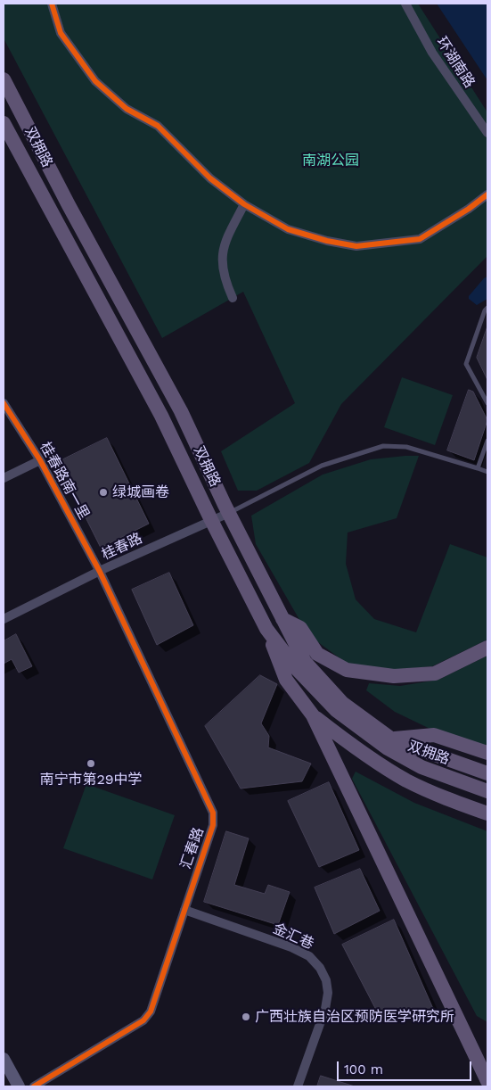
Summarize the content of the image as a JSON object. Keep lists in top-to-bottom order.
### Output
{
  "streets": {
    "main road": ["双拥路"],
    "street": [
      "环湖南路",
      "桂春路南一里",
      "桂春路",
      "汇春路",
      "金汇巷"
    ]
  },
  "crossings": [
    ["双拥路", "桂春路"],
    ["桂春路南一里", "桂春路"],
    ["桂春路南一里", "汇春路"],
    ["桂春路", "汇春路"],
    ["汇春路", "金汇巷"]
  ],
  "parks": ["南湖公园"],
  "places": ["绿城画卷", "南宁市第29中学", "广西壮族自治区预防医学研究所"],
  "scale_bar": "100 m"
}
